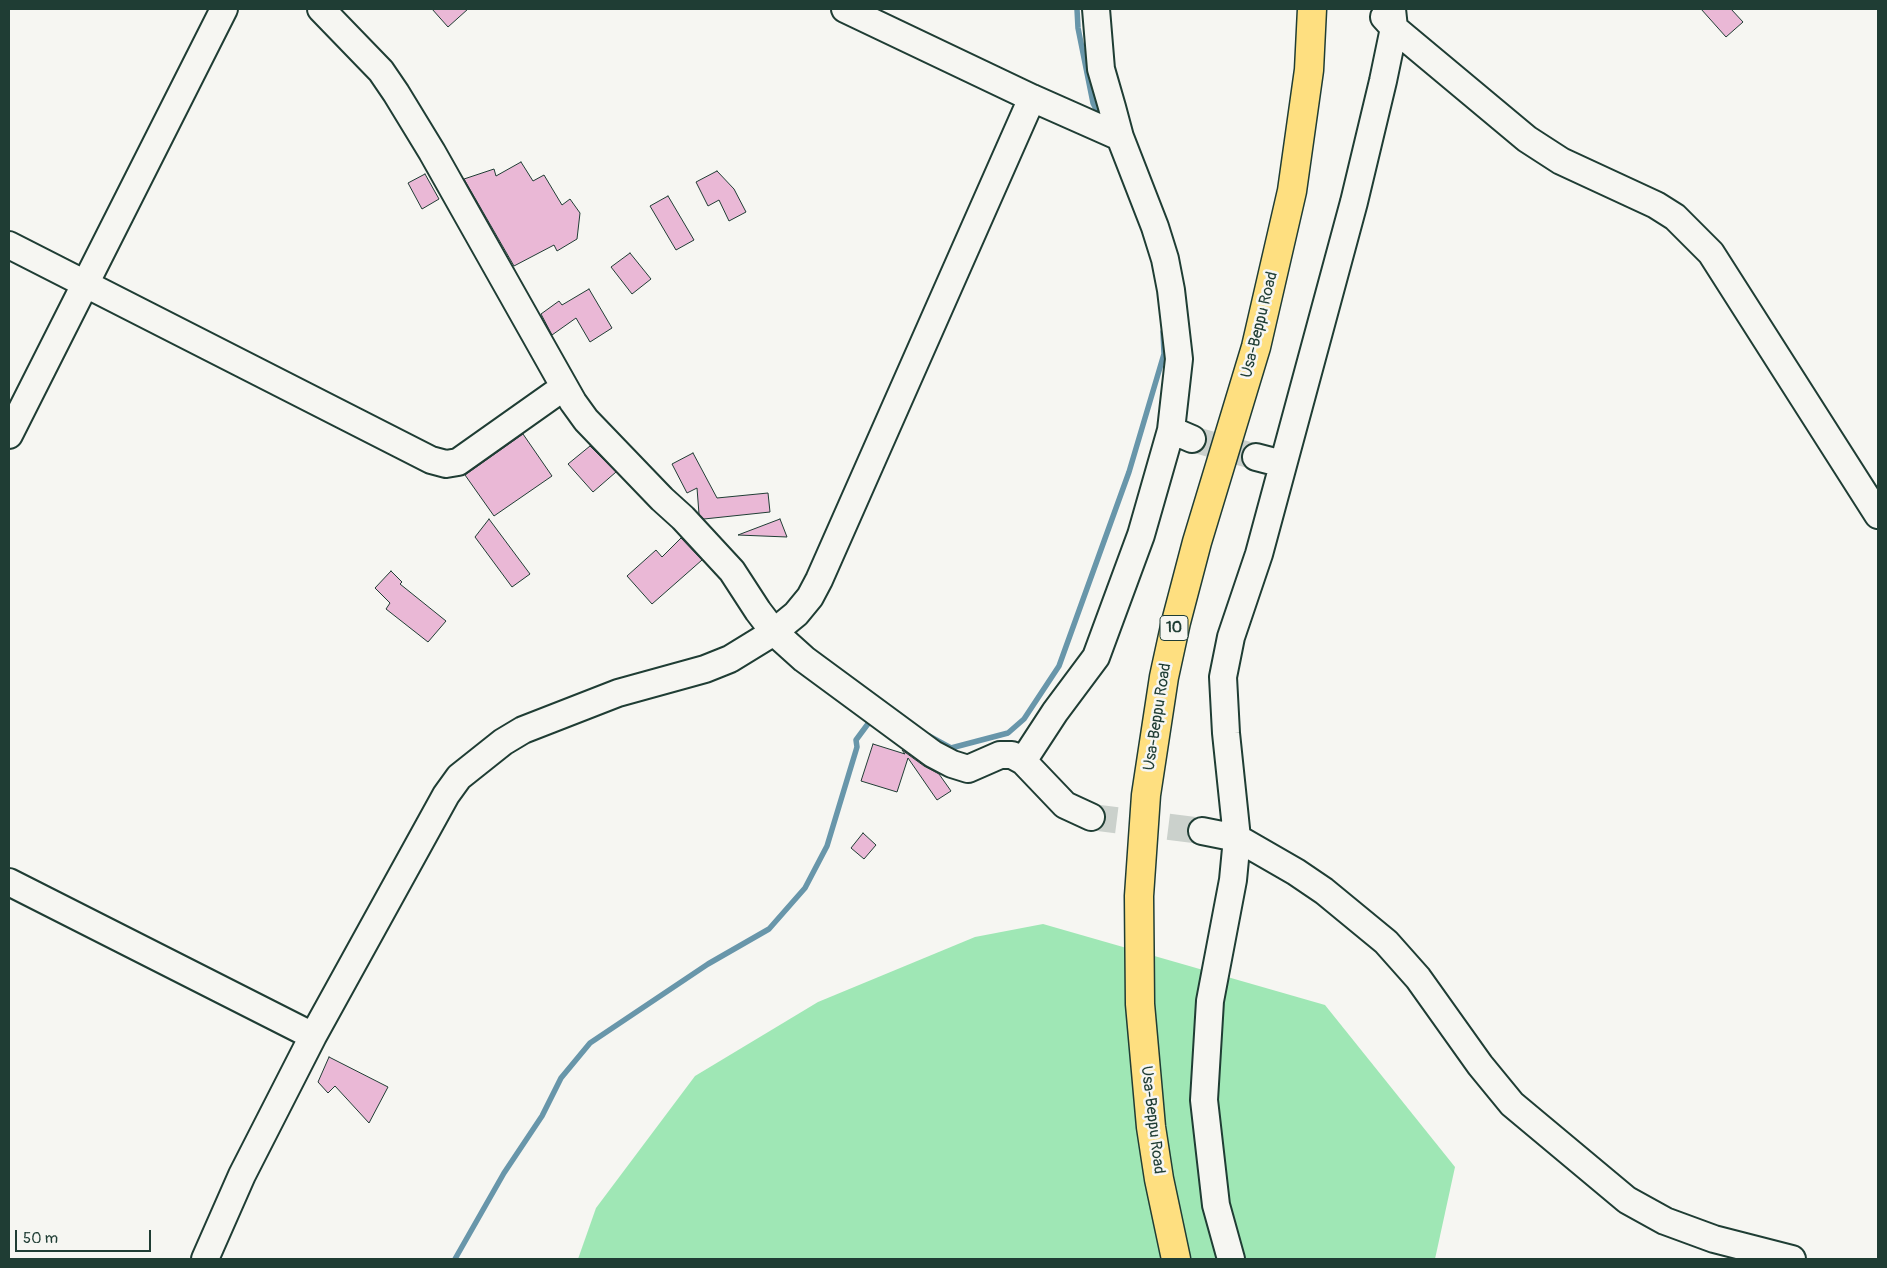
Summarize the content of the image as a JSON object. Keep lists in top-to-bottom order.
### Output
{
  "streets": {
    "highway": ["Usa-Beppu Road", "10"]
  },
  "scale_bar": "50 m"
}
